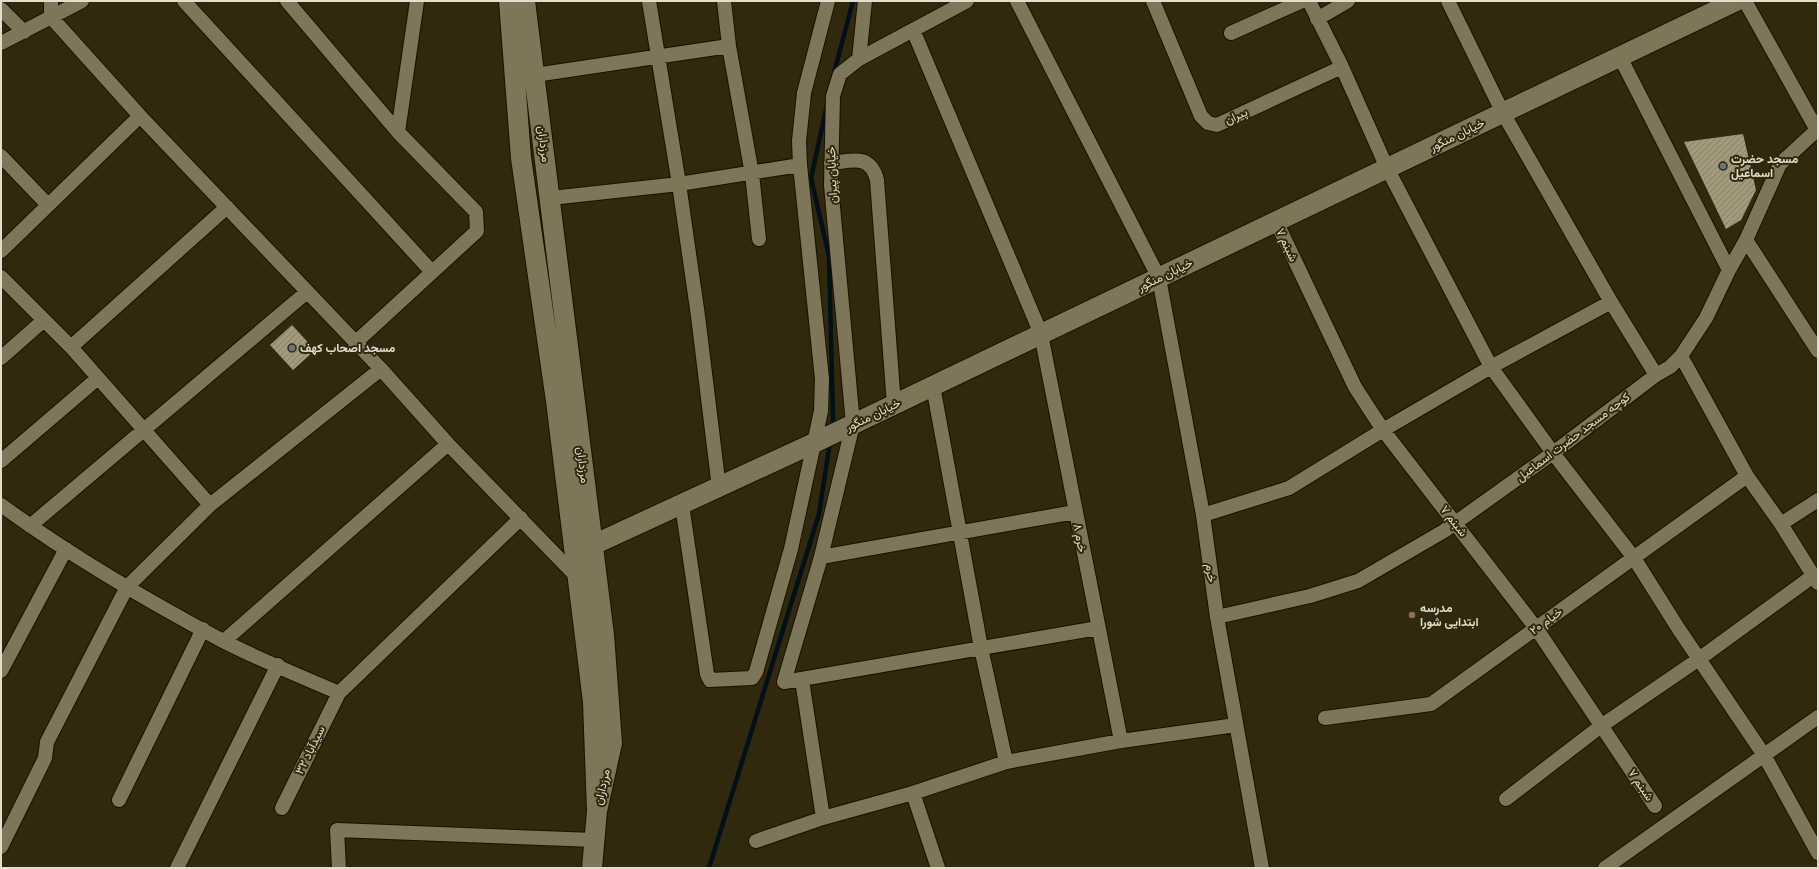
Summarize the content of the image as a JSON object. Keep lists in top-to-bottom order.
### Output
{
  "streets": {
    "street": [
      "پیران",
      "خیابان منگور",
      "مرزداران",
      "خیابان پیران",
      "شبنم ۷",
      "کوچه مسجد حضرت اسماعیل",
      "خرم ۸",
      "خرم",
      "خیام ۲۰",
      "سیدآباد ۳۲"
    ]
  },
  "crossings": [
    ["خیابان منگور", "مرزداران"],
    ["خیابان منگور", "خیابان پیران"],
    ["خیابان منگور", "شبنم ۷"],
    ["خیابان منگور", "خرم ۸"],
    ["خیابان منگور", "خرم"],
    ["خیابان پیران", "خرم ۸"],
    ["شبنم ۷", "کوچه مسجد حضرت اسماعیل"],
    ["شبنم ۷", "خیام ۲۰"],
    ["کوچه مسجد حضرت اسماعیل", "خرم"]
  ],
  "places": ["مسجد حضرت اسماعیل", "مسجد اصحاب کهف", "مدرسه ابتدایی شورا"]
}
